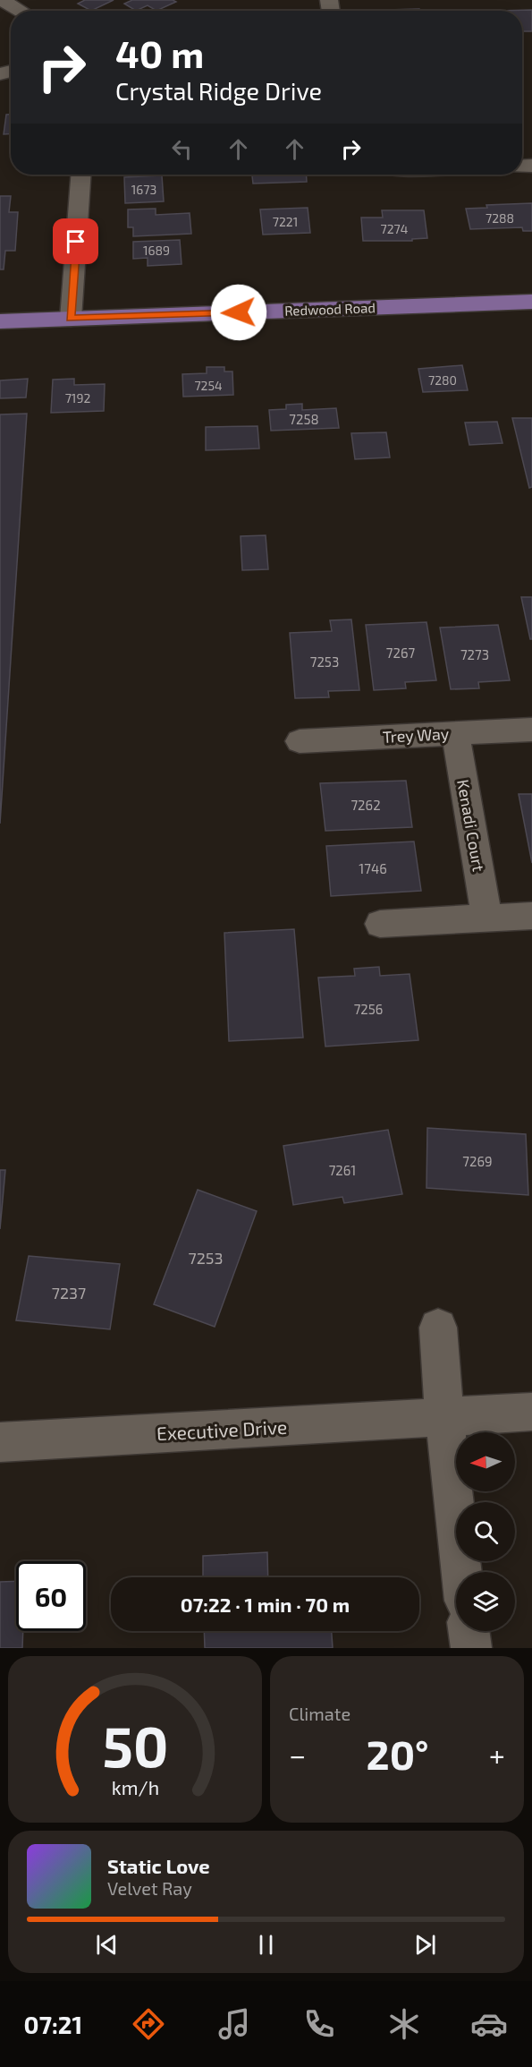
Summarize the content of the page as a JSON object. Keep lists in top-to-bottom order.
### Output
{
  "streets": {
    "main road": ["Redwood Road"],
    "street": ["Trey Way", "Kenadi Court", "Executive Drive"]
  },
  "crossings": [
    ["Trey Way", "Kenadi Court"]
  ],
  "house_numbers": [
    "1673",
    "7288",
    "7221",
    "7274",
    "1689",
    "7280",
    "7254",
    "7192",
    "7258",
    "7267",
    "7273",
    "7253",
    "7262",
    "1746",
    "7256",
    "7269",
    "7261",
    "7253",
    "7237"
  ],
  "north": "left",
  "page": {
    "turn": ["40 m", "Crystal Ridge Drive"],
    "limit": "60",
    "trip": "07:22 · 1 min · 70 m",
    "tile": "Climate",
    "heat": ["−", "20°", "+"],
    "song": ["Static Love", "Velvet Ray"],
    "tabs": "07:21",
    "gauge": ["50", "km/h"]
  }
}
